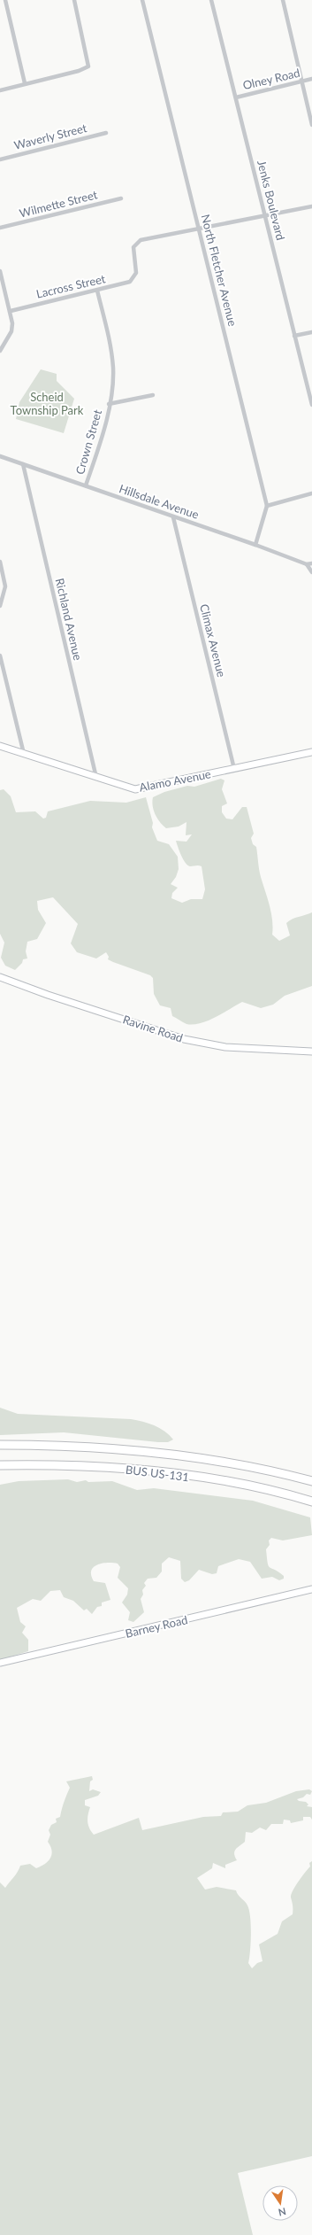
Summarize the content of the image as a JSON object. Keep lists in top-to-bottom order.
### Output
{
  "streets": {
    "highway": ["BUS US-131"],
    "street": [
      "Olney Road",
      "Waverly Street",
      "Jenks Boulevard",
      "Wilmette Street",
      "North Fletcher Avenue",
      "Lacross Street",
      "Crown Street",
      "Hillsdale Avenue",
      "Richland Avenue",
      "Climax Avenue",
      "Alamo Avenue",
      "Ravine Road",
      "Barney Road"
    ]
  },
  "crossings": [
    ["Olney Road", "Jenks Boulevard"],
    ["North Fletcher Avenue", "Lacross Street"],
    ["Lacross Street", "Crown Street"],
    ["Crown Street", "Hillsdale Avenue"],
    ["Hillsdale Avenue", "Richland Avenue"],
    ["Hillsdale Avenue", "Climax Avenue"],
    ["Richland Avenue", "Alamo Avenue"],
    ["Climax Avenue", "Alamo Avenue"]
  ],
  "parks": ["Scheid Township Park"],
  "north": "bottom"
}
